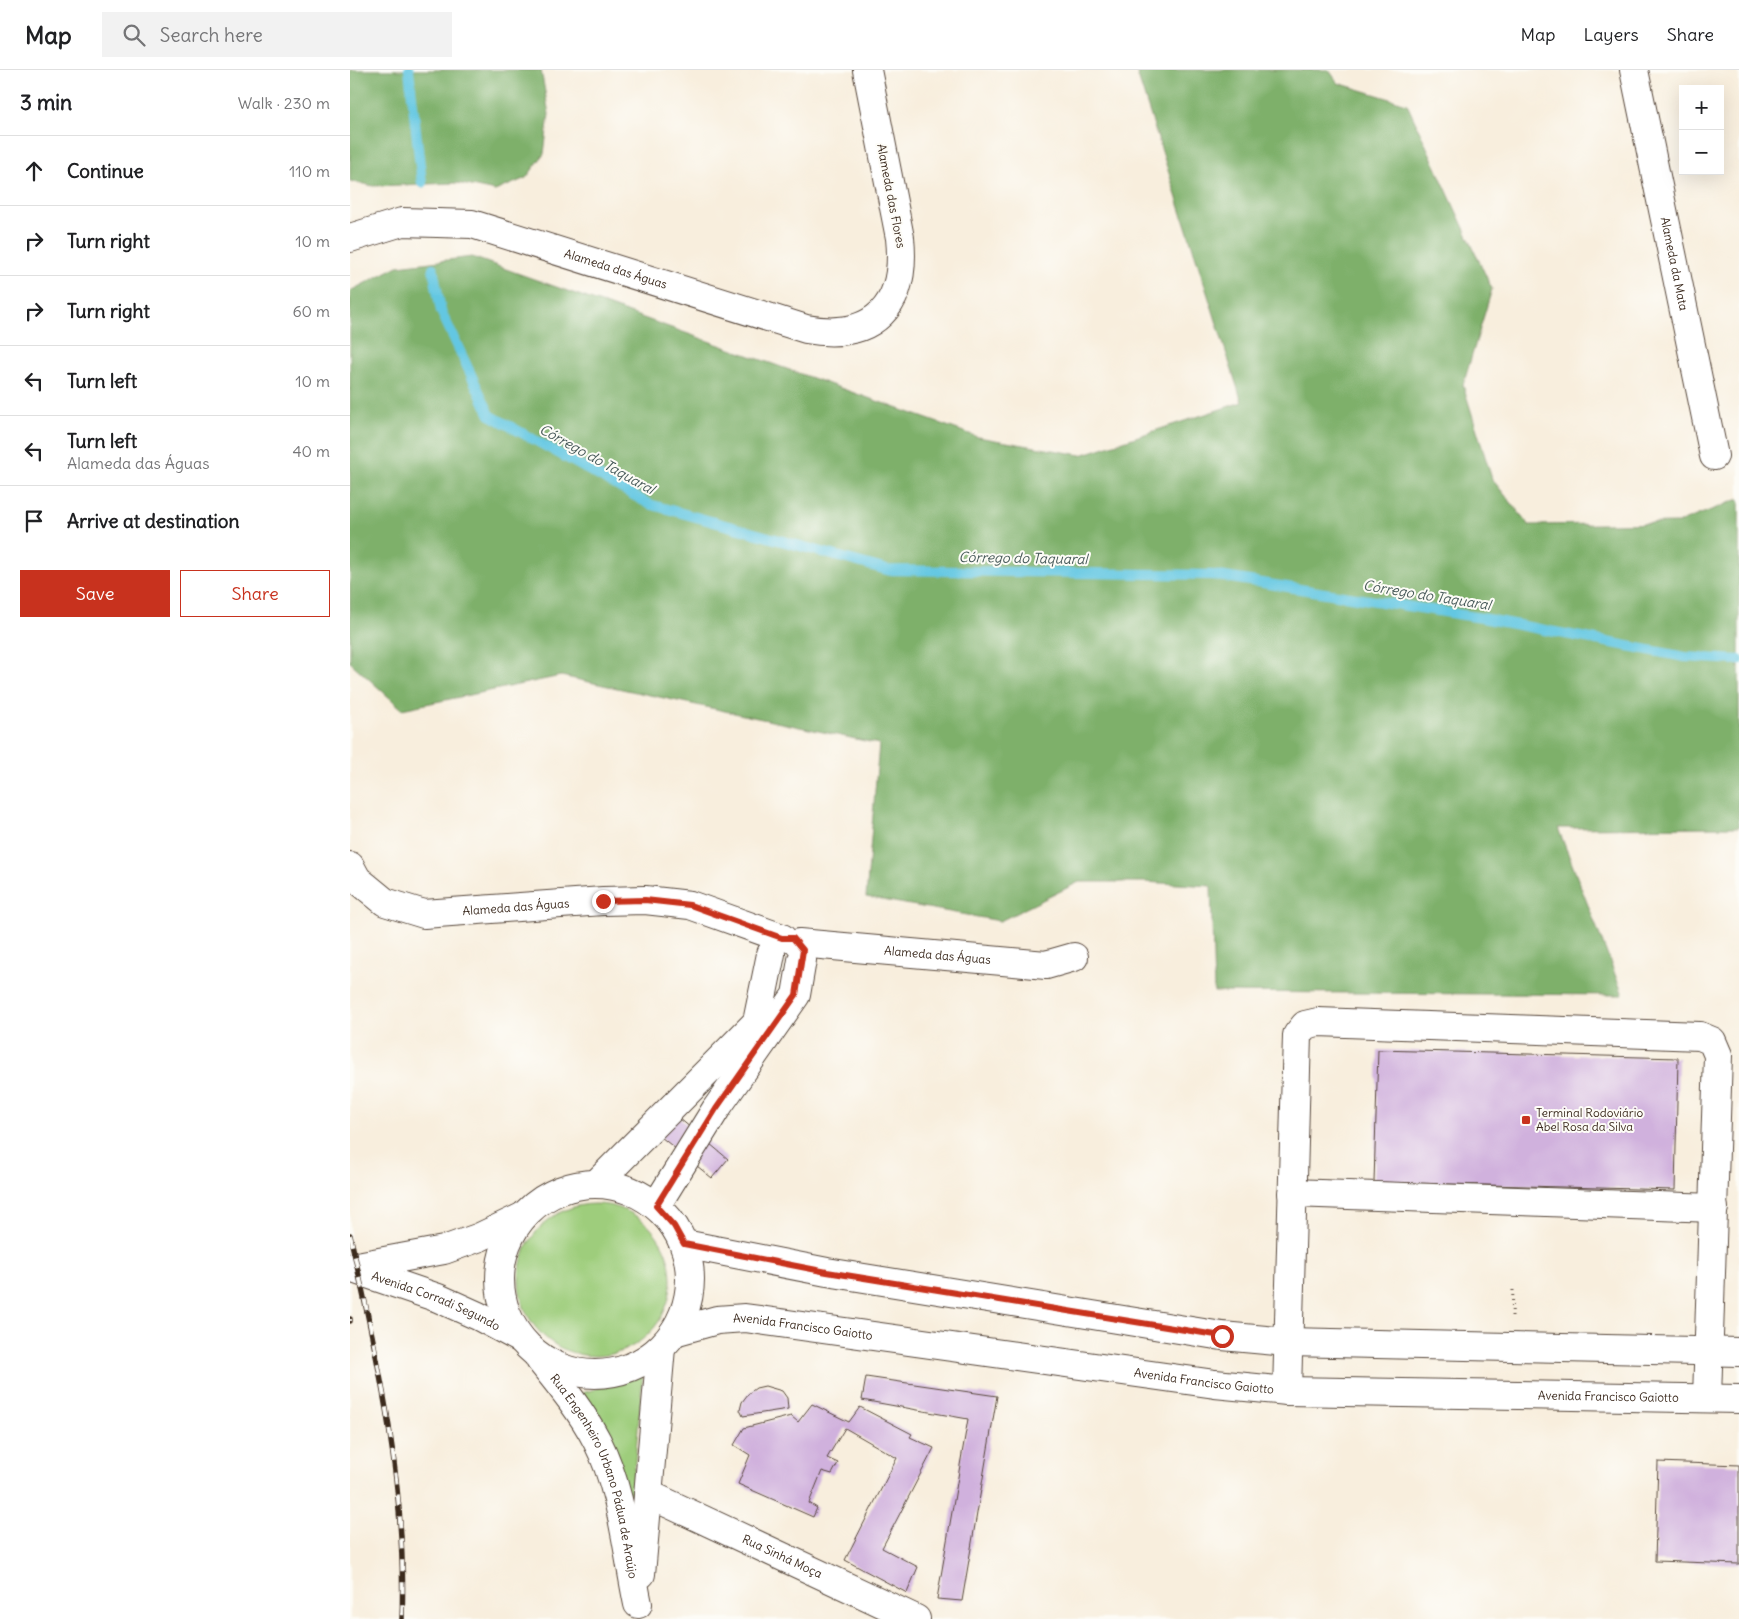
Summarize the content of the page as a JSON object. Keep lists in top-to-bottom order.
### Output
{
  "streets": {
    "street": [
      "Alameda das Flores",
      "Alameda da Mata",
      "Alameda das Águas",
      "Avenida Corradi Segundo",
      "Avenida Francisco Gaiotto",
      "Rua Engenheiro Urbano Pádua de Araújo",
      "Rua Sinhá Moça"
    ]
  },
  "crossings": [
    ["Alameda das Flores", "Alameda das Águas"],
    ["Avenida Corradi Segundo", "Avenida Francisco Gaiotto"],
    ["Avenida Corradi Segundo", "Rua Engenheiro Urbano Pádua de Araújo"],
    ["Avenida Francisco Gaiotto", "Rua Engenheiro Urbano Pádua de Araújo"],
    ["Rua Engenheiro Urbano Pádua de Araújo", "Rua Sinhá Moça"]
  ],
  "water": ["Córrego do Taquaral"],
  "places": {
    "transit": ["Terminal Rodoviário Abel Rosa da Silva"]
  },
  "page": {
    "header": "Map",
    "search": "Search here",
    "nav": ["Map", "Layers", "Share"],
    "heading": ["3 min", "Walk · 230 m"],
    "map_buttons": ["+", "−"],
    "list": [
      ["Continue", "110 m"],
      ["Turn right", "10 m"],
      ["Turn right", "60 m"],
      ["Turn left", "10 m"],
      ["Turn left", "Alameda das Águas", "40 m"],
      "Arrive at destination"
    ],
    "buttons": ["Save", "Share"]
  }
}
